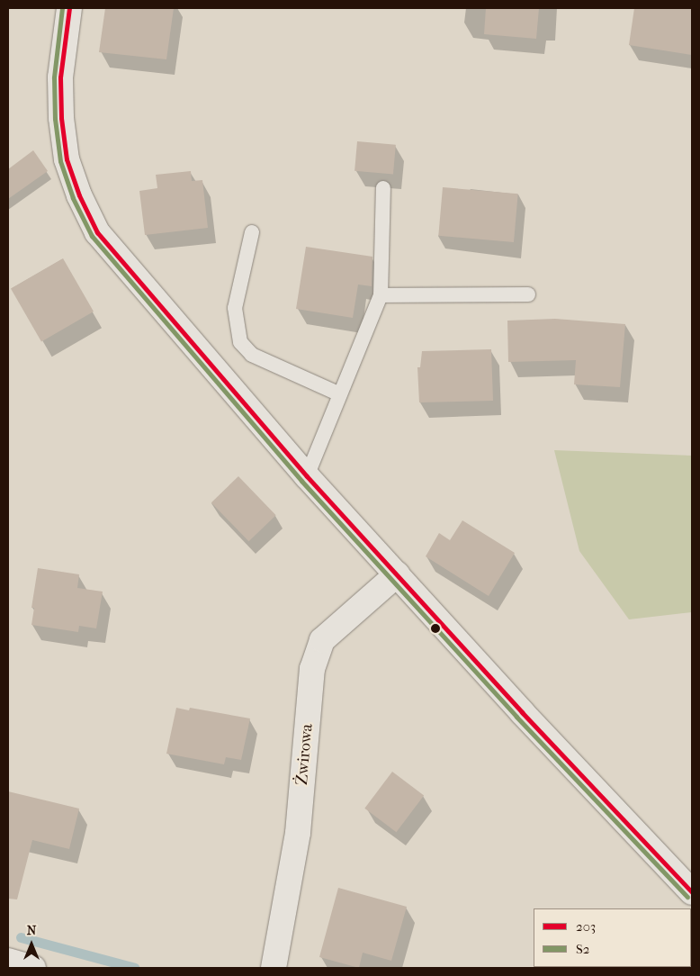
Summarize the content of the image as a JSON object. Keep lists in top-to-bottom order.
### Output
{
  "streets": {
    "street": ["Żwirowa"]
  },
  "lines": ["transit line 203", "transit line S2"],
  "legend": ["203", "S2"],
  "north": "top"
}
